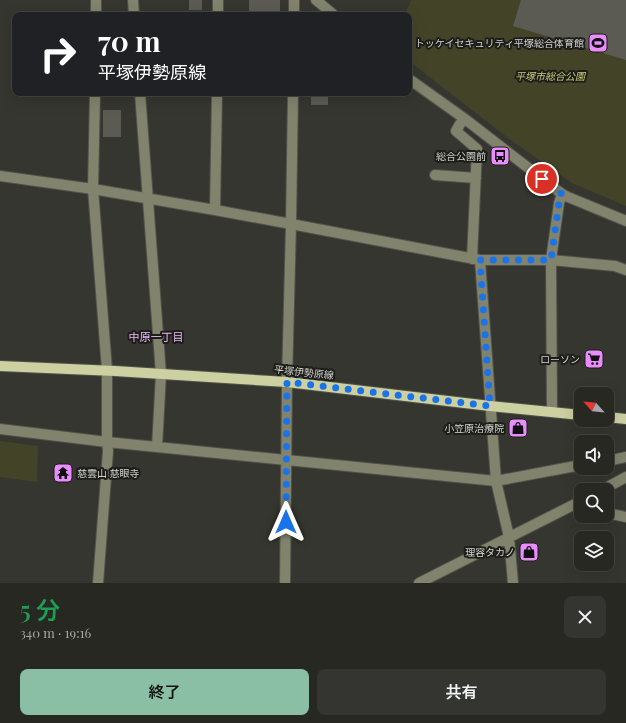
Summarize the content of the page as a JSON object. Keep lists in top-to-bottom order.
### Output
{
  "streets": {
    "main road": ["平塚伊勢原線"]
  },
  "districts": ["中原一丁目"],
  "parks": ["平塚市総合公園"],
  "places": {
    "sports": ["トッケイセキュリティ平塚総合体育館"],
    "bus stop": ["総合公園前"],
    "supermarket": ["ローソン"],
    "shop": ["小笠原治療院", "理容タカノ"],
    "temple": ["慈雲山 慈眼寺"]
  },
  "north": "top left",
  "page": {
    "turn": ["70 m", "平塚伊勢原線"],
    "heading": ["5 分", "340 m · 19:16"],
    "buttons": ["終了", "共有"]
  }
}
